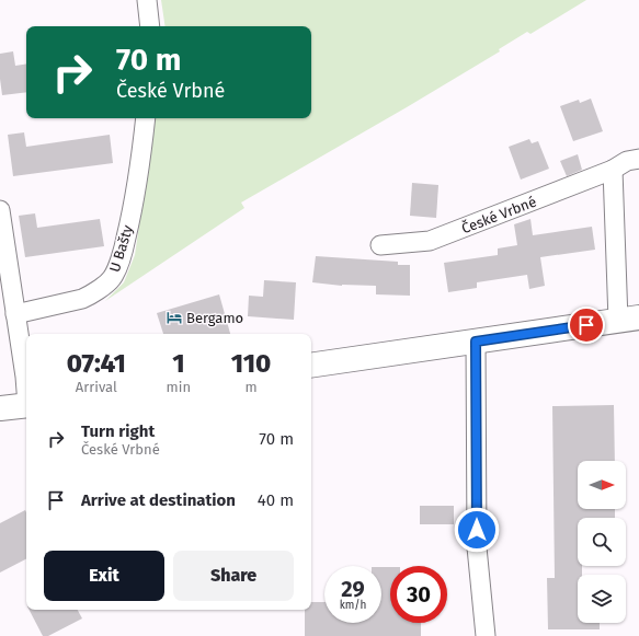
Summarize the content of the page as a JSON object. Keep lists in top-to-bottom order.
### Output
{
  "streets": {
    "street": ["České Vrbné", "U Bašty"]
  },
  "places": {
    "hotel": ["Bergamo"]
  },
  "north": "right",
  "page": {
    "turn": ["70 m", "České Vrbné"],
    "eta": [
      "07:41",
      "Arrival",
      "1",
      "min",
      "110",
      "m"
    ],
    "list": [
      {
        "name": "Turn right",
        "note": "České Vrbné",
        "value": "70 m"
      },
      {
        "name": "Arrive at destination",
        "value": "40 m"
      }
    ],
    "buttons": ["Exit", "Share"],
    "speed": "29 km/h",
    "limit": "30"
  }
}
